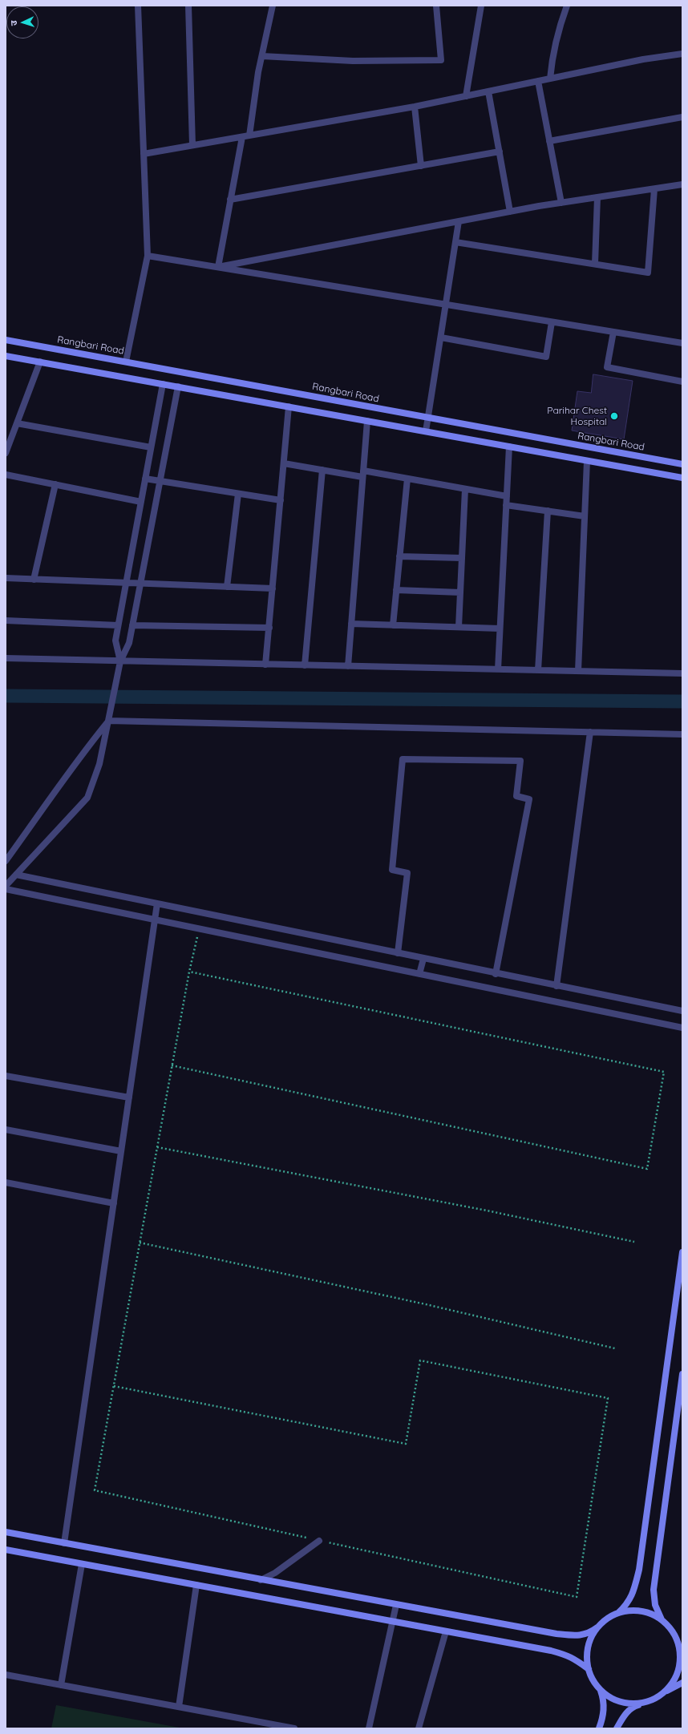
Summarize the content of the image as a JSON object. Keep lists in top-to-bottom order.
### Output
{
  "streets": {
    "street": ["Rangbari Road"]
  },
  "places": ["Parihar Chest Hospital"],
  "north": "left"
}
